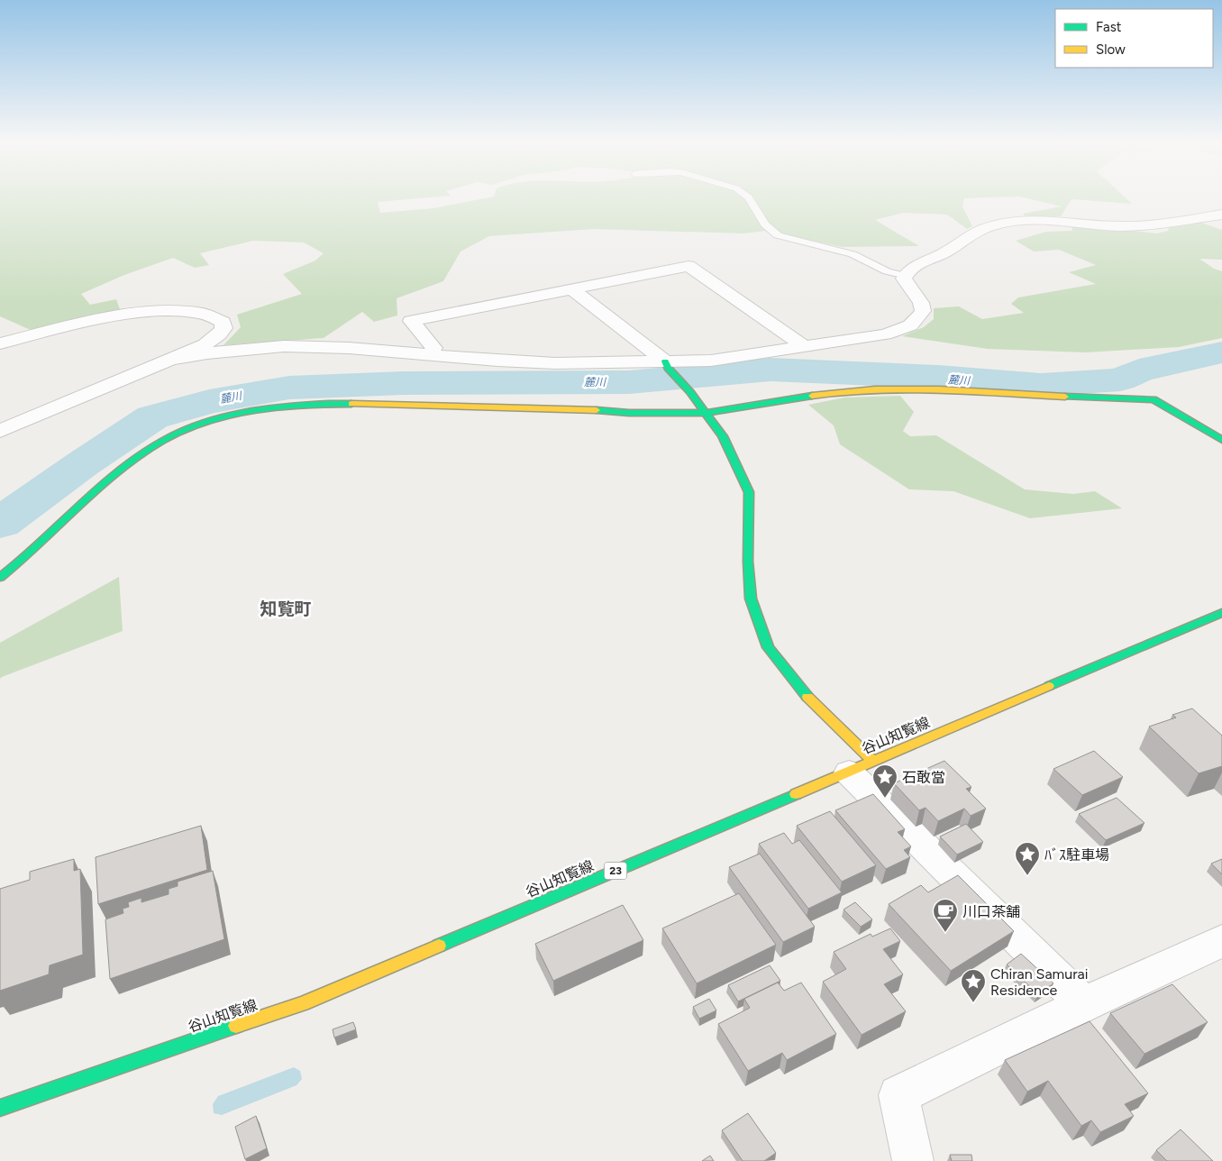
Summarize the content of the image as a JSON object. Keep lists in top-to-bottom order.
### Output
{
  "streets": {
    "street": ["谷山知覧線", "23"]
  },
  "districts": ["知覧町"],
  "water": ["麓川"],
  "places": {
    "place": ["石敢當", "ﾊﾞｽ駐車場", "Chiran Samurai Residence"],
    "cafe": ["川口茶舗"]
  },
  "legend": ["Fast", "Slow"]
}
